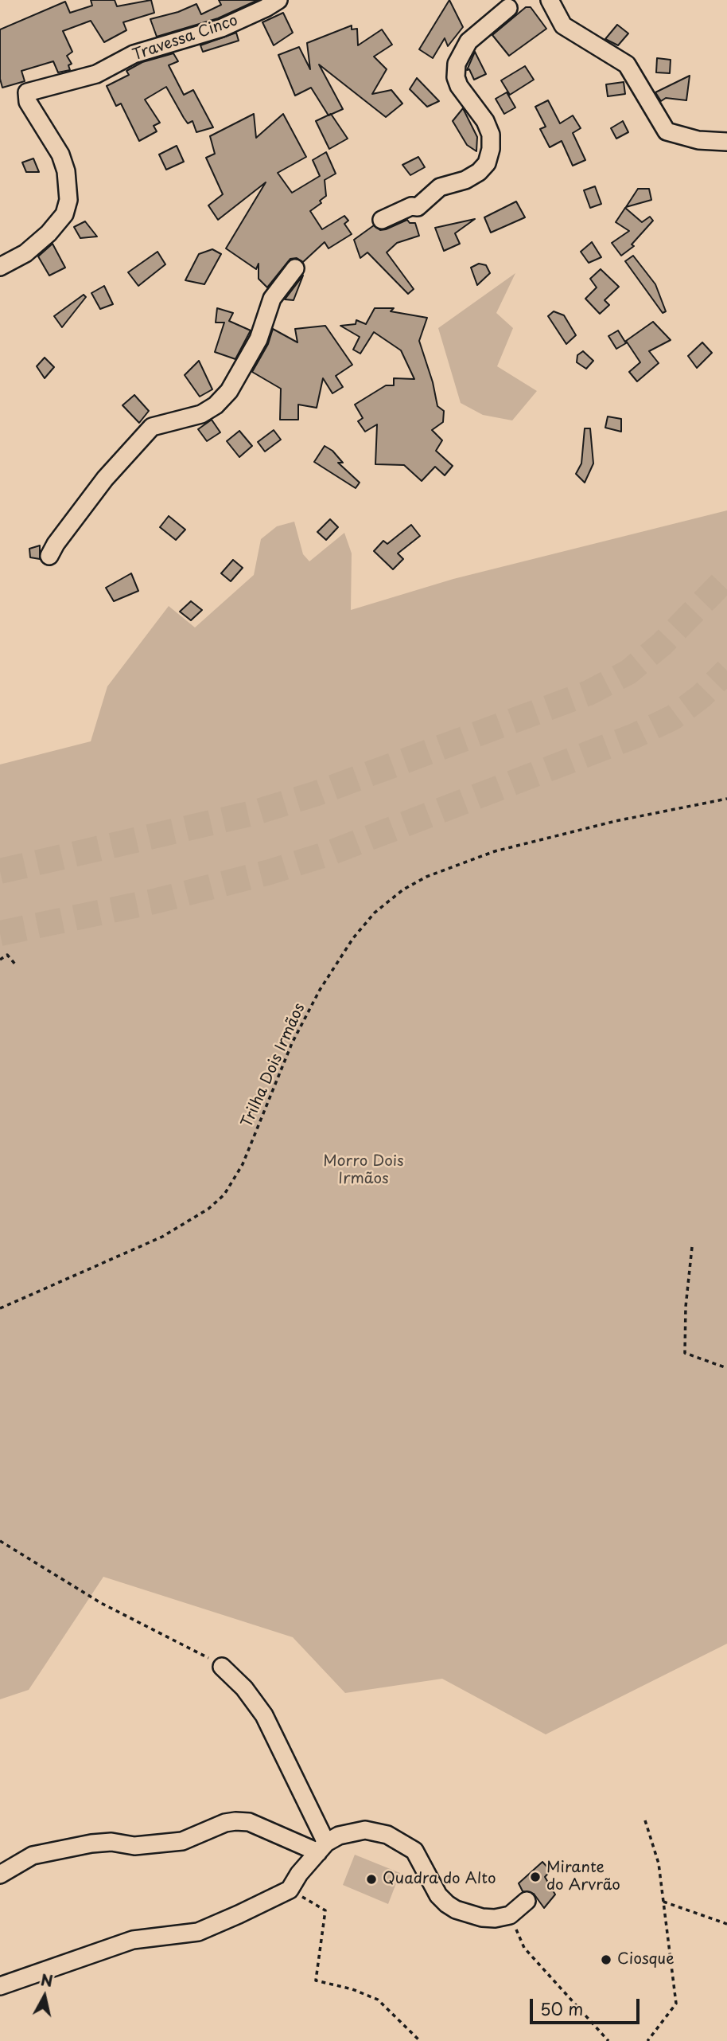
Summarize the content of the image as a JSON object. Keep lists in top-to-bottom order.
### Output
{
  "streets": {
    "street": ["Travessa Cinco"],
    "path": ["Trilha Dois Irmãos"]
  },
  "parks": ["Morro Dois Irmãos"],
  "places": ["Mirante do Arvrão", "Quadra do Alto", "Ciosque"],
  "scale_bar": "50 m",
  "north": "top"
}
